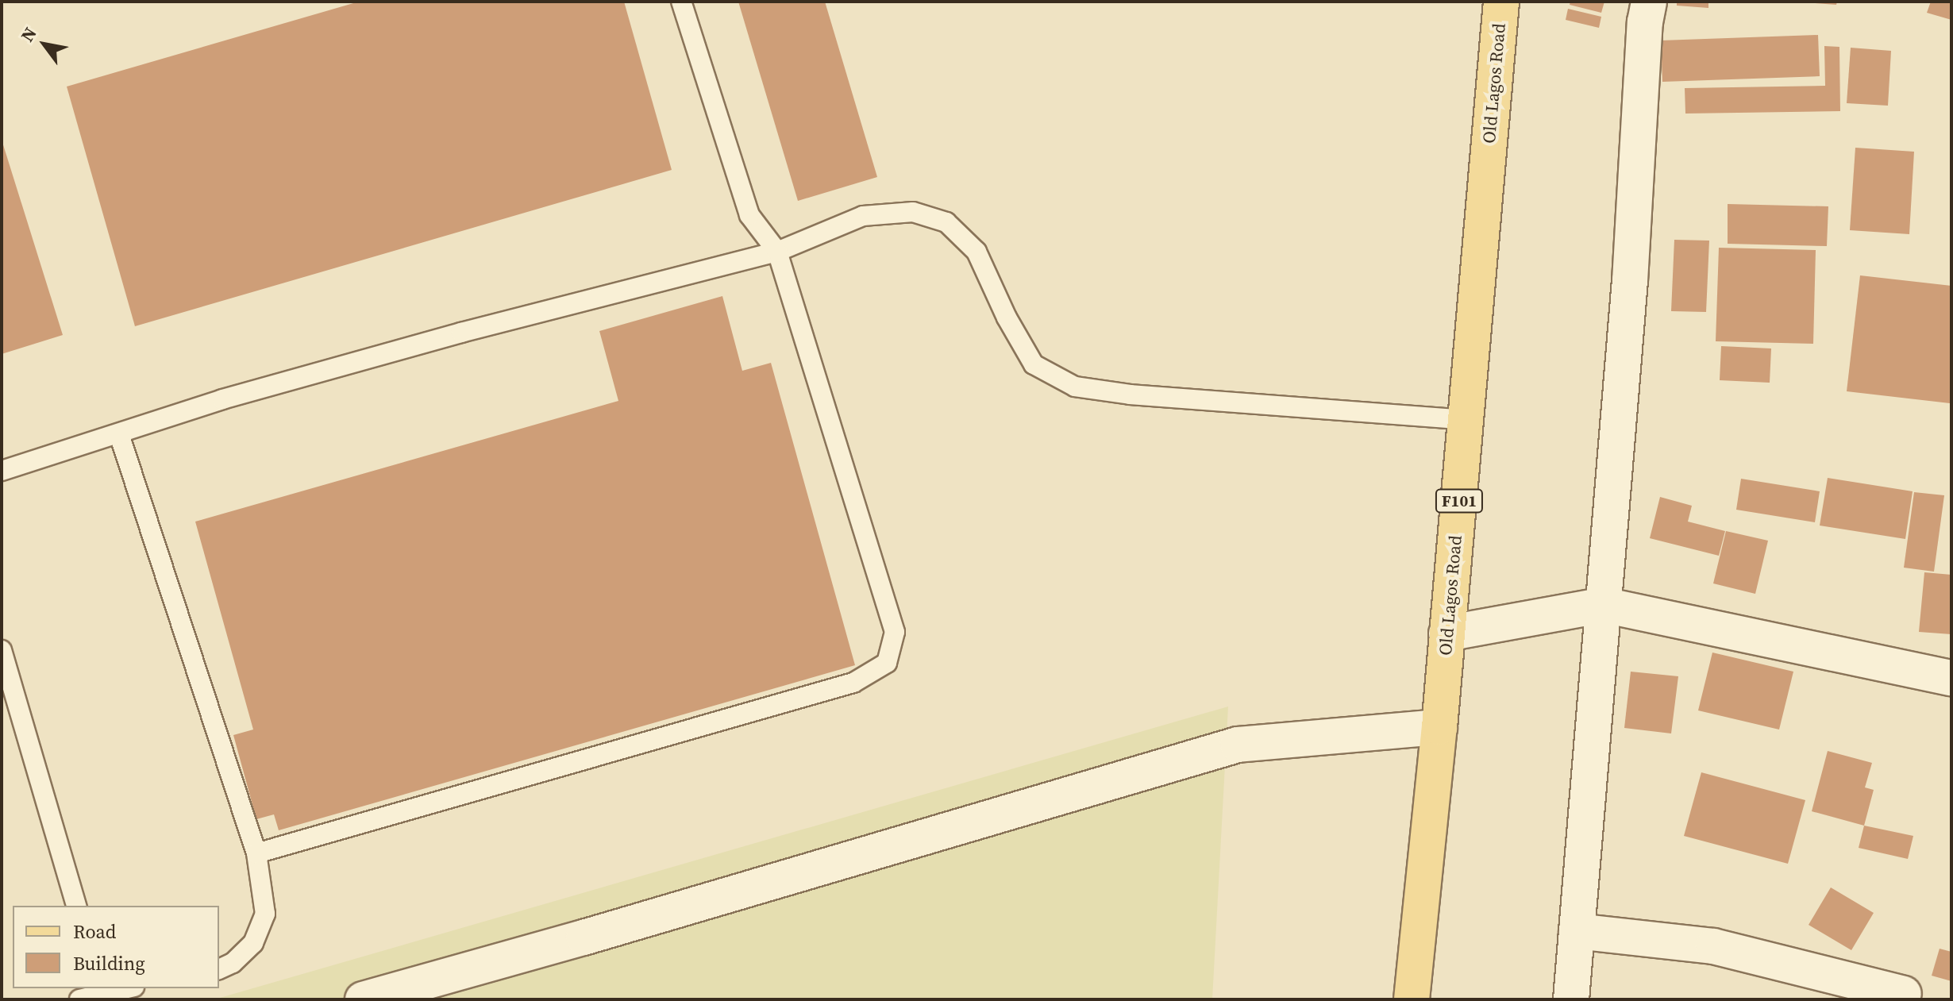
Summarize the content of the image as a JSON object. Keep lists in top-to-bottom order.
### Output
{
  "streets": {
    "main road": ["Old Lagos Road", "F101"]
  },
  "legend": ["Road", "Building"],
  "north": "top left"
}
